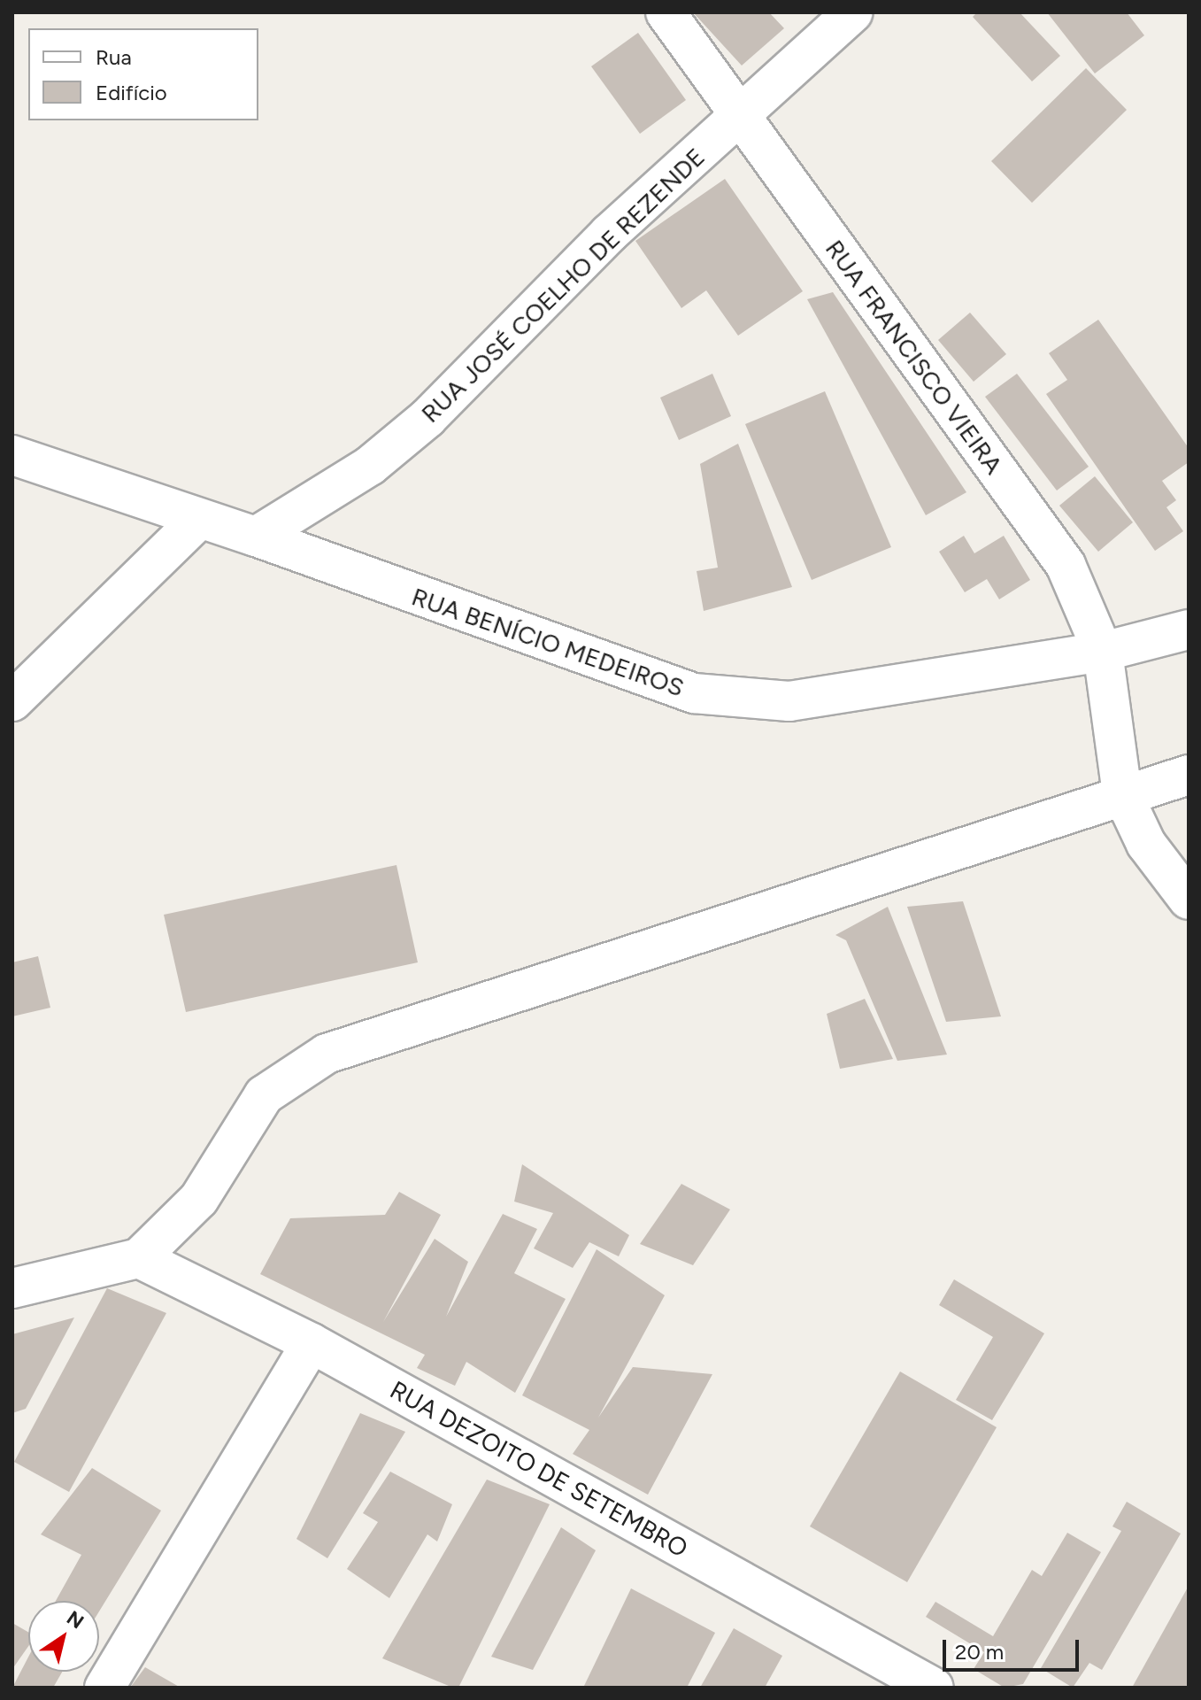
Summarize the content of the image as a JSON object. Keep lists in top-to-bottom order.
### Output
{
  "streets": {
    "street": [
      "RUA JOSÉ COELHO DE REZENDE",
      "RUA FRANCISCO VIEIRA",
      "RUA BENÍCIO MEDEIROS",
      "RUA DEZOITO DE SETEMBRO"
    ]
  },
  "crossings": [
    ["RUA JOSÉ COELHO DE REZENDE", "RUA FRANCISCO VIEIRA"],
    ["RUA JOSÉ COELHO DE REZENDE", "RUA BENÍCIO MEDEIROS"],
    ["RUA FRANCISCO VIEIRA", "RUA BENÍCIO MEDEIROS"]
  ],
  "legend": ["Rua", "Edifício"],
  "scale_bar": "20 m",
  "north": "top right"
}
